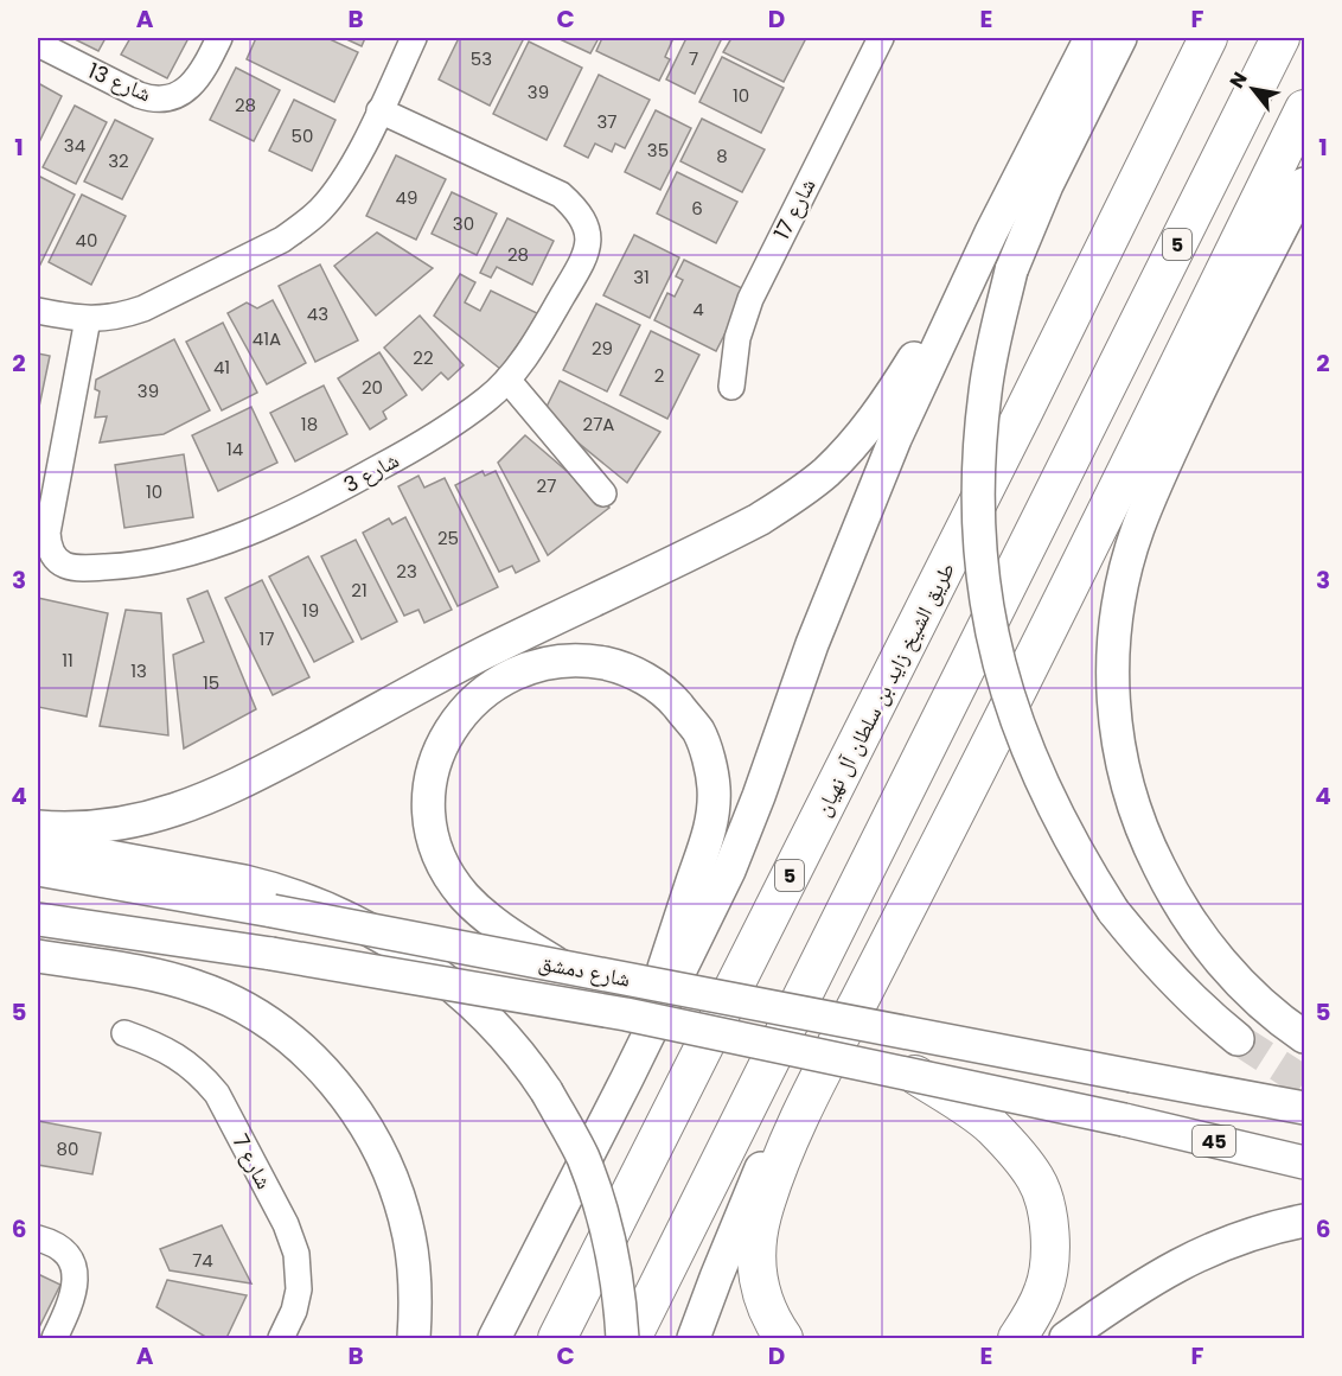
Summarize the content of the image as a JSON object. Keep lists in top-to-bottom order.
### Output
{
  "streets": {
    "highway": ["5", "طريق الشيخ زايد بن سلطان آل نهيان"],
    "main road": ["شارع دمشق", "45"],
    "street": [
      "شارع 13",
      "شارع 17",
      "شارع 3",
      "شارع 7"
    ]
  },
  "house_numbers": [
    "53",
    "7",
    "39",
    "10",
    "28",
    "37",
    "50",
    "34",
    "35",
    "8",
    "32",
    "49",
    "6",
    "30",
    "40",
    "28",
    "31",
    "4",
    "43",
    "41A",
    "29",
    "22",
    "41",
    "2",
    "20",
    "39",
    "18",
    "27A",
    "14",
    "27",
    "10",
    "25",
    "23",
    "21",
    "19",
    "17",
    "11",
    "13",
    "15",
    "80",
    "74"
  ],
  "north": "top left",
  "grid": {
    "columns": [
      "A",
      "B",
      "C",
      "D",
      "E",
      "F"
    ],
    "rows": [
      "1",
      "2",
      "3",
      "4",
      "5",
      "6"
    ]
  }
}
